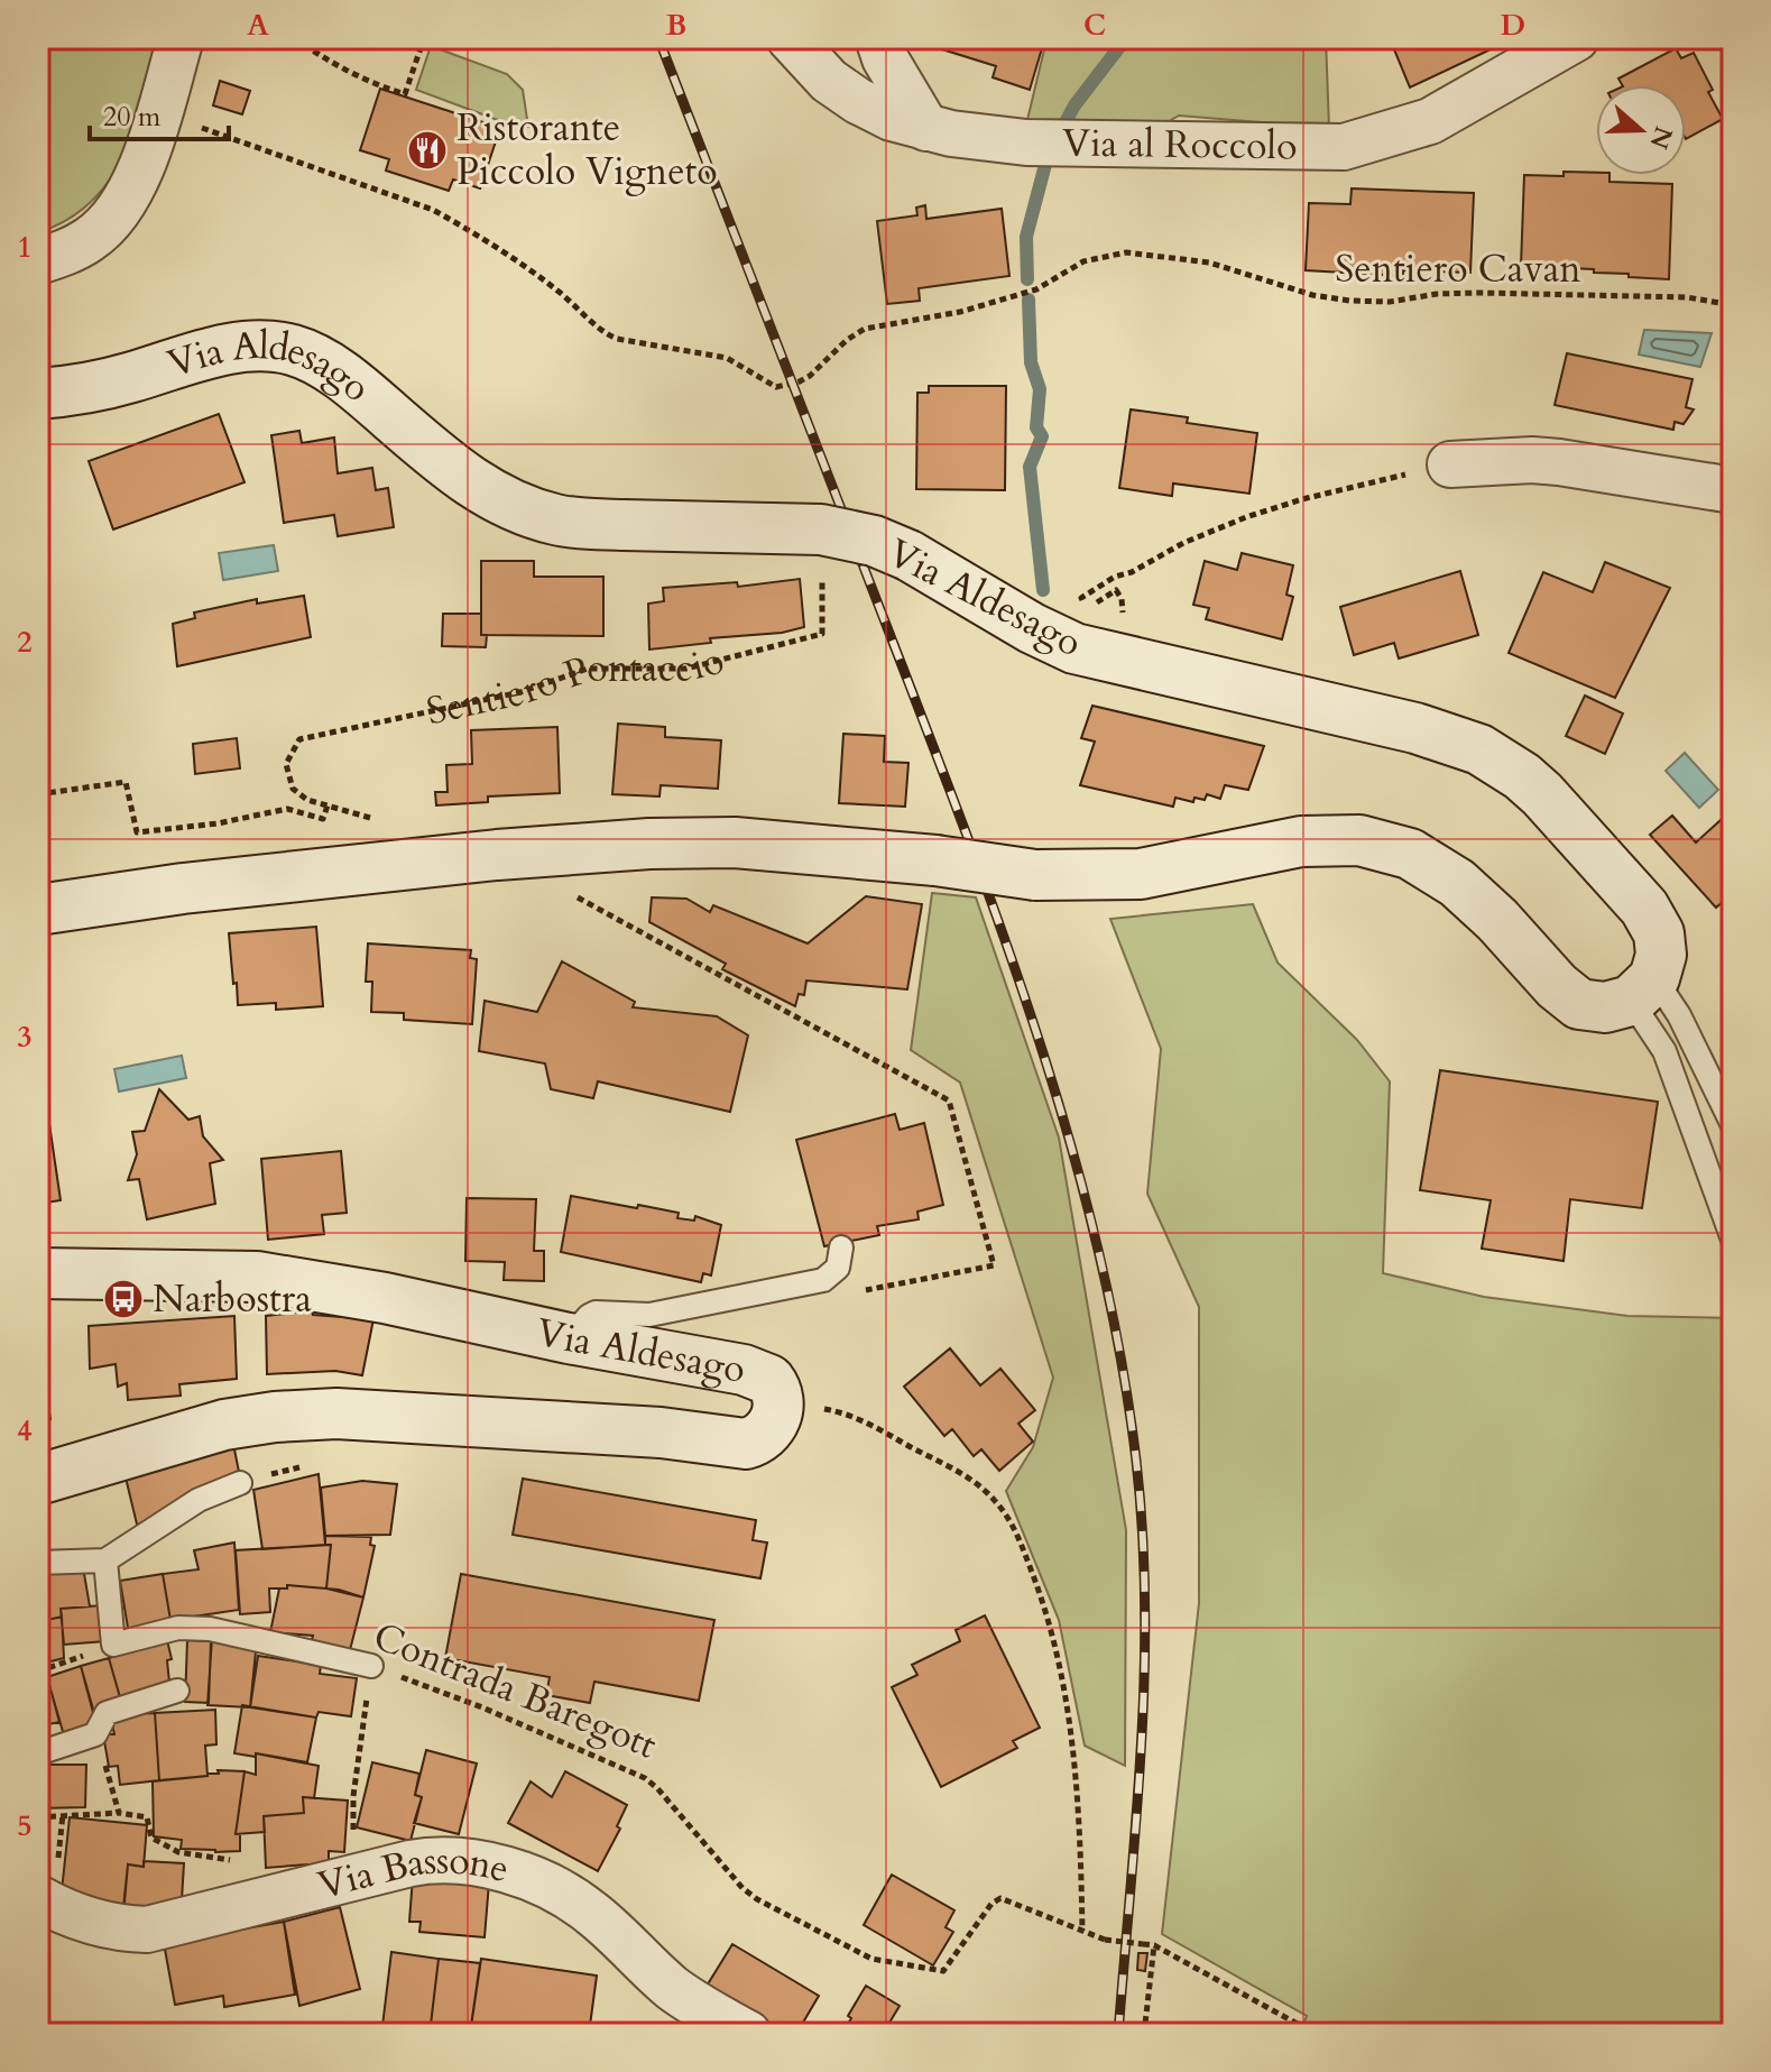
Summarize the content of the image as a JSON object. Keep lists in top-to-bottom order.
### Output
{
  "streets": {
    "street": ["Via al Roccolo", "Via Aldesago", "Via Bassone"],
    "lane": ["Contrada Baregott"],
    "path": ["Sentiero Cavan", "Sentiero Pontaccio"]
  },
  "crossings": [
    ["Via Aldesago", "Sentiero Pontaccio"]
  ],
  "places": {
    "restaurant": ["Ristorante Piccolo Vigneto"],
    "bus stop": ["Narbostra"]
  },
  "scale_bar": "20 m",
  "north": "right",
  "grid": {
    "columns": [
      "A",
      "B",
      "C",
      "D"
    ],
    "rows": [
      "1",
      "2",
      "3",
      "4",
      "5"
    ]
  }
}
